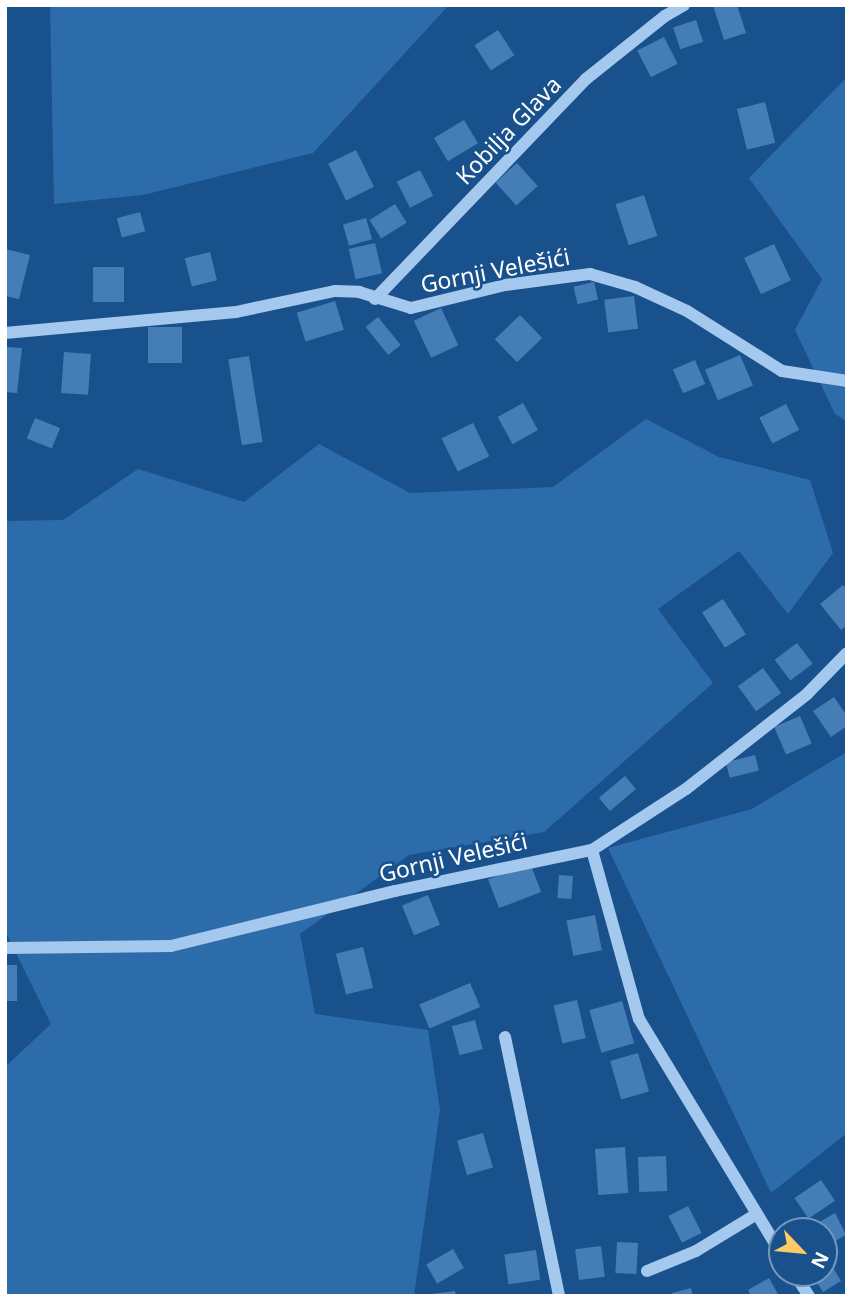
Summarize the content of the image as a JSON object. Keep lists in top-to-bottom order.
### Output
{
  "streets": {
    "street": ["Kobilja Glava", "Gornji Velešići"]
  },
  "crossings": [
    ["Kobilja Glava", "Gornji Velešići"]
  ],
  "north": "bottom right"
}
